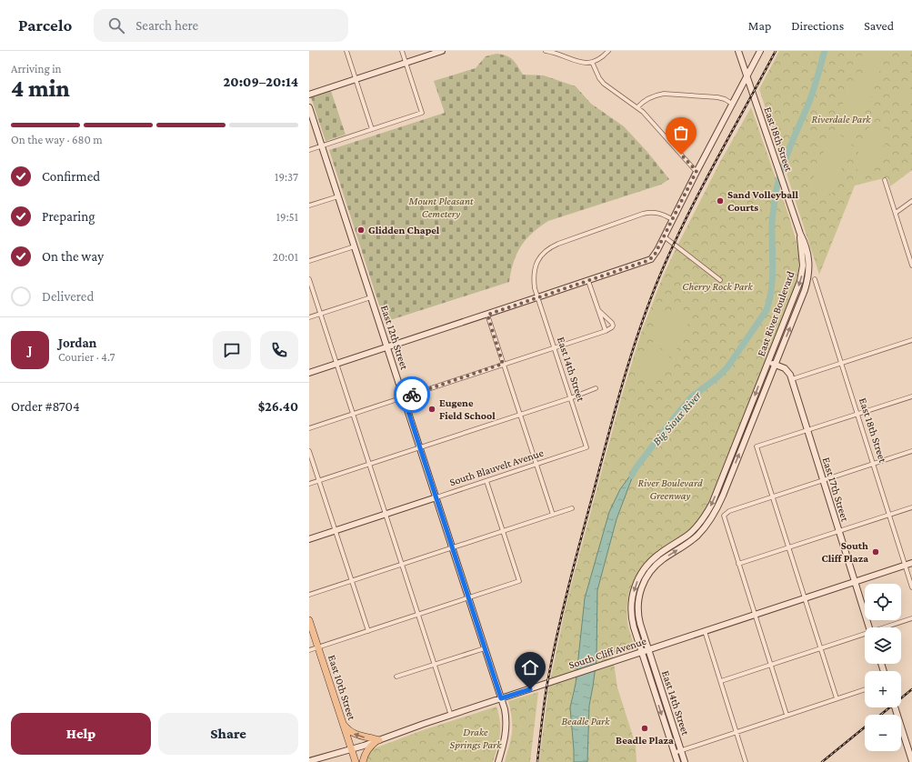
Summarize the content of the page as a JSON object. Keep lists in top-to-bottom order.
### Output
{
  "streets": {
    "main road": [
      "East 18th Street",
      "East River Boulevard",
      "East 12th Street",
      "East 14th Street",
      "South Blauvelt Avenue",
      "East 17th Street",
      "South Cliff Avenue",
      "East 10th Street"
    ]
  },
  "crossings": [
    ["East 18th Street", "East River Boulevard"],
    ["East 18th Street", "South Cliff Avenue"],
    ["East River Boulevard", "East 14th Street"],
    ["East River Boulevard", "East 17th Street"],
    ["East River Boulevard", "South Cliff Avenue"],
    ["East 12th Street", "South Blauvelt Avenue"],
    ["East 12th Street", "South Cliff Avenue"],
    ["East 14th Street", "South Blauvelt Avenue"],
    ["East 14th Street", "South Cliff Avenue"],
    ["East 17th Street", "South Cliff Avenue"],
    ["South Cliff Avenue", "East 10th Street"]
  ],
  "water": ["Big Sioux River"],
  "parks": [
    "Riverdale Park",
    "Mount Pleasant Cemetery",
    "Cherry Rock Park",
    "River Boulevard Greenway",
    "Beadle Park",
    "Drake Springs Park"
  ],
  "places": [
    "Sand Volleyball Courts",
    "Glidden Chapel",
    "Eugene Field School",
    "South Cliff Plaza",
    "Beadle Plaza"
  ],
  "page": {
    "header": "Parcelo",
    "search": "Search here",
    "nav": ["Map", "Directions", "Saved"],
    "heading": ["4 min", "Arriving in", "20:09–20:14"],
    "panel": [
      "Jordan",
      "Courier · 4.7",
      "Order #8704",
      "$26.40"
    ],
    "bar": "On the way · 680 m",
    "list": [
      ["Confirmed", "19:37"],
      ["Preparing", "19:51"],
      ["On the way", "20:01"],
      "Delivered"
    ],
    "round": "J",
    "map_buttons": ["+", "−"],
    "buttons": ["Help", "Share"]
  }
}
